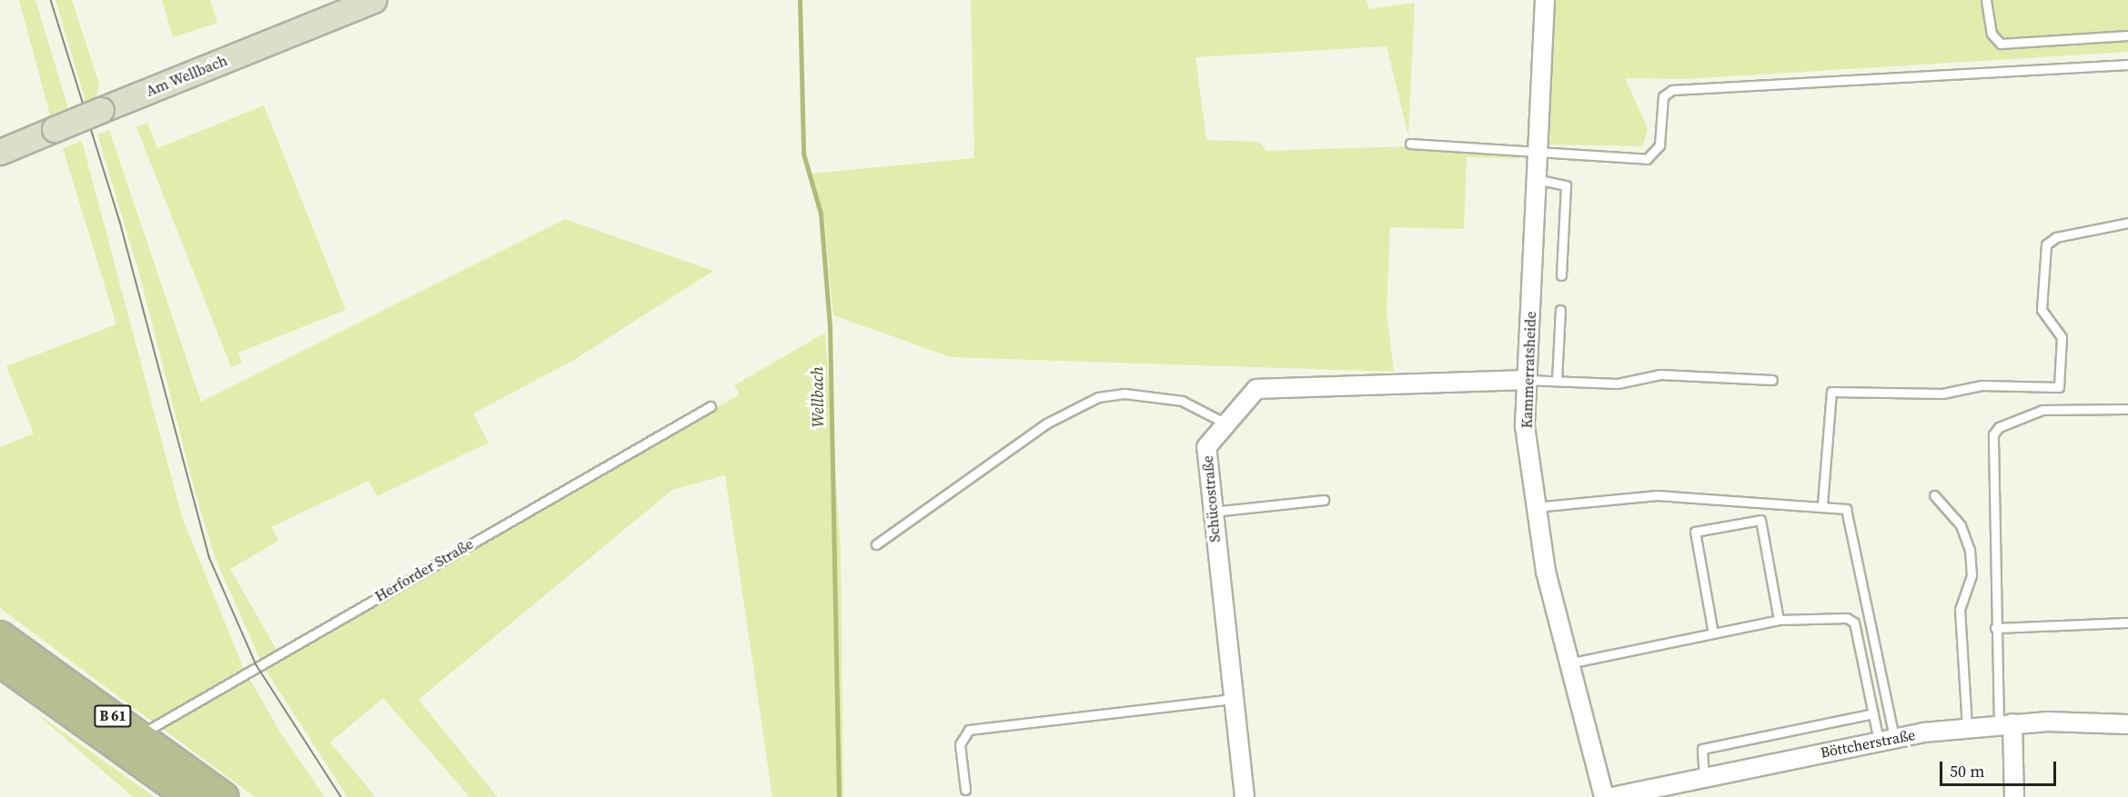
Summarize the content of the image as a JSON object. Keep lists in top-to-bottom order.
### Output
{
  "streets": {
    "main road": ["Am Wellbach", "B 61"],
    "street": ["Kammerratsheide", "Schücostraße", "Böttcherstraße"],
    "lane": ["Herforder Straße"]
  },
  "crossings": [
    ["Kammerratsheide", "Schücostraße"],
    ["Herforder Straße", "B 61"]
  ],
  "water": ["Wellbach"],
  "scale_bar": "50 m"
}
